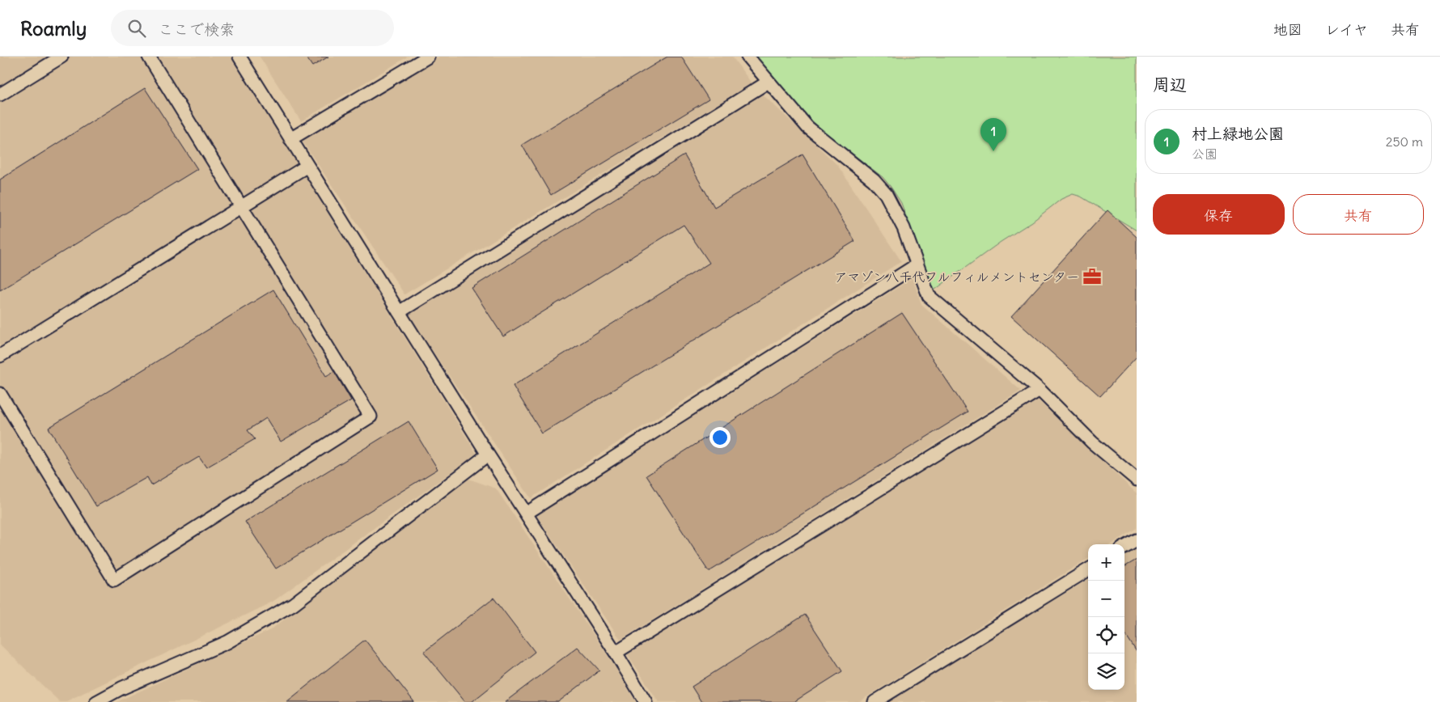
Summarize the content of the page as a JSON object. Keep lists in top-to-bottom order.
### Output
{
  "places": {
    "office": ["アマゾン八千代フルフィルメントセンター"]
  },
  "page": {
    "header": "Roamly",
    "search": "ここで検索",
    "nav": ["地図", "レイヤ", "共有"],
    "heading": "周辺",
    "list": [
      {
        "mark": "1",
        "name": "村上緑地公園",
        "note": "公園",
        "value": "250 m"
      }
    ],
    "pins": "1",
    "buttons": ["保存", "共有"],
    "map_buttons": ["+", "−"]
  }
}
